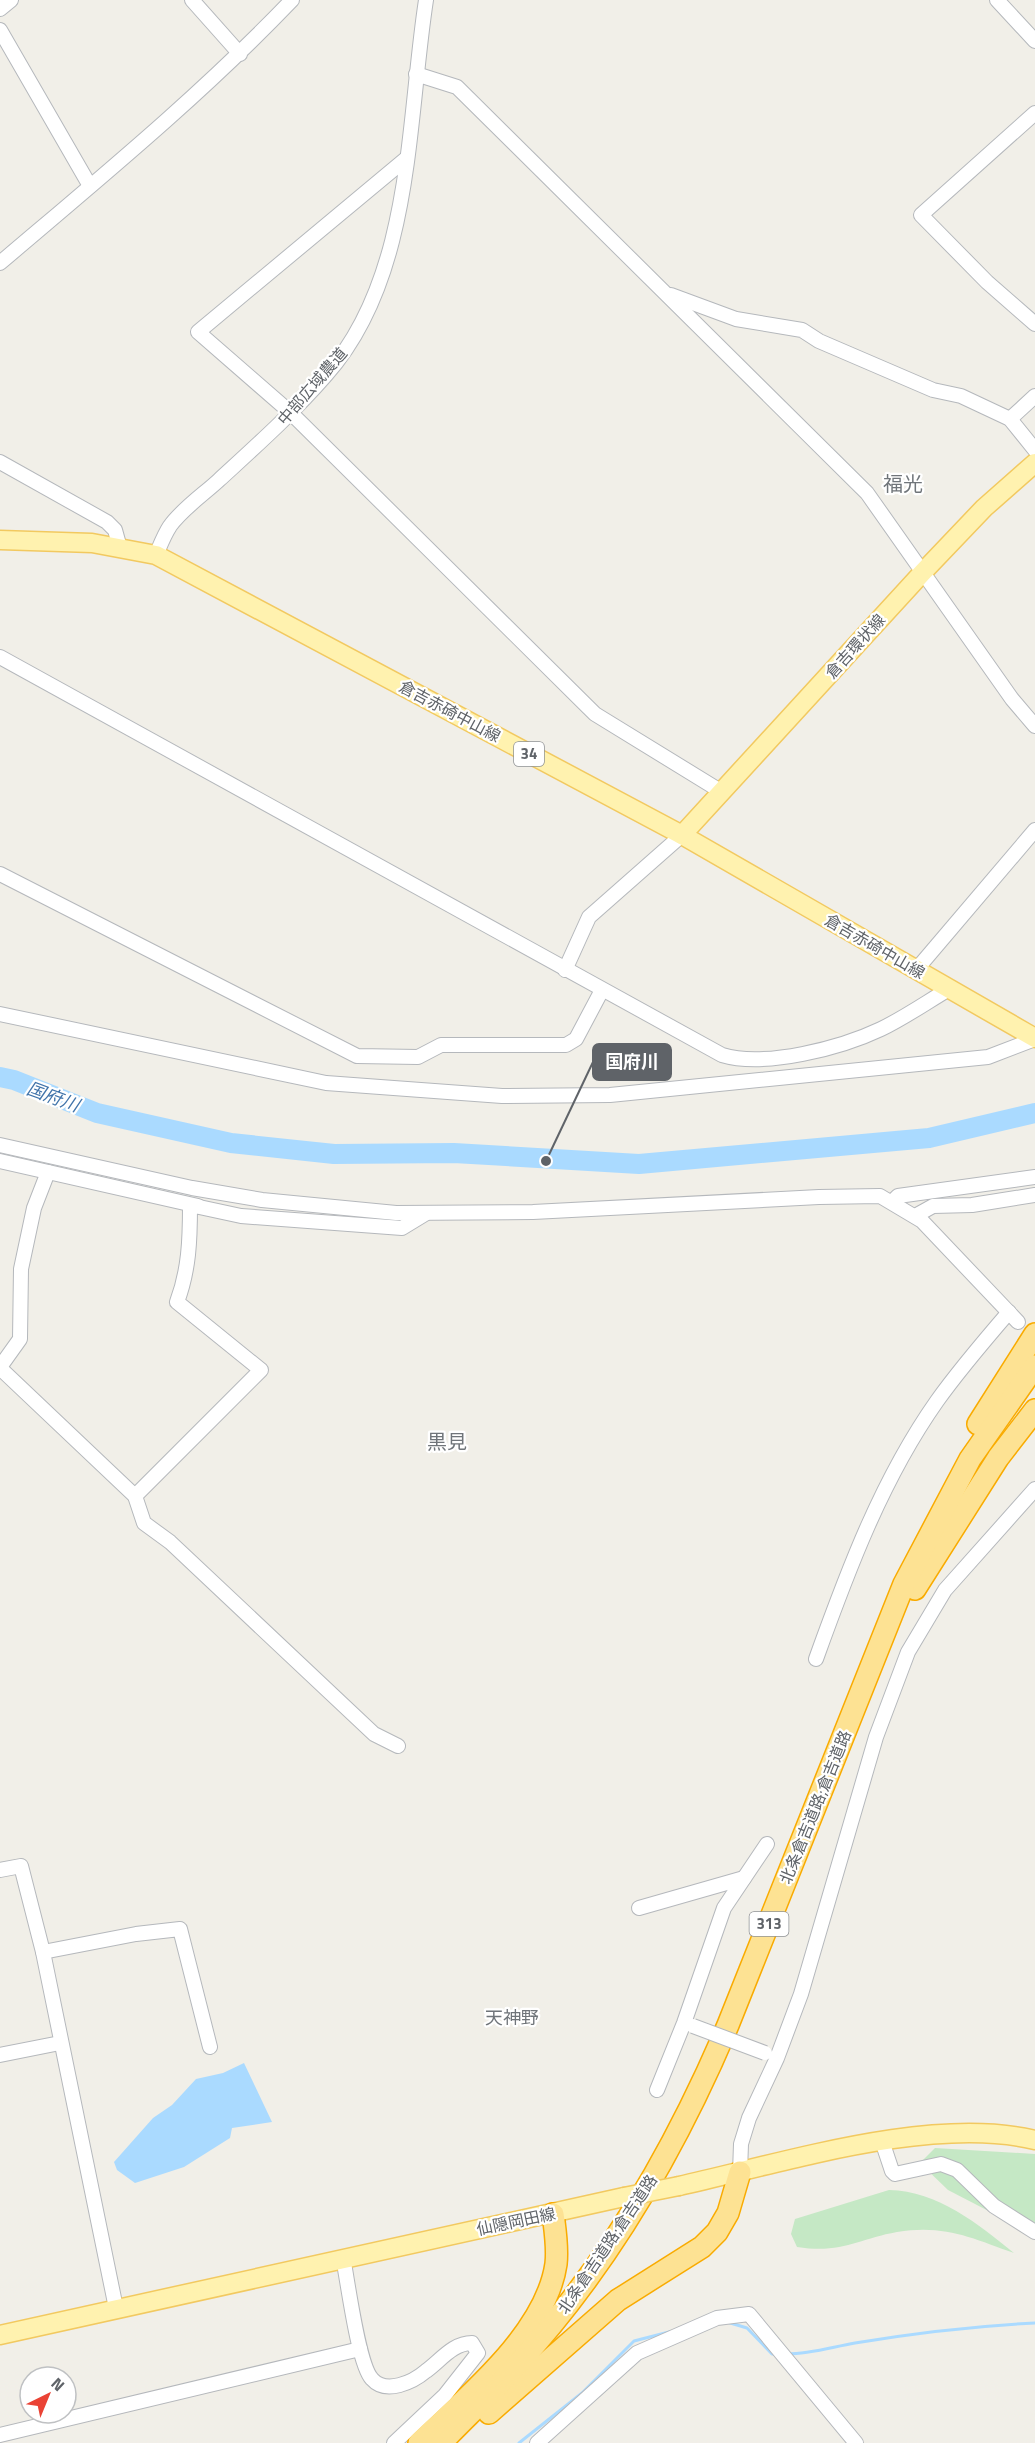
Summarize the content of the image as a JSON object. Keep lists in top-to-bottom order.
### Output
{
  "streets": {
    "highway": ["北条倉吉道路;倉吉道路", "313"],
    "main road": [
      "倉吉環状線",
      "倉吉赤碕中山線",
      "34",
      "仙隠岡田線"
    ],
    "street": ["中部広域農道"]
  },
  "crossings": [
    ["中部広域農道", "倉吉赤碕中山線"],
    ["倉吉環状線", "倉吉赤碕中山線"]
  ],
  "districts": ["福光", "黒見", "天神野"],
  "water": ["国府川"],
  "places": ["国府川"],
  "north": "top right"
}
